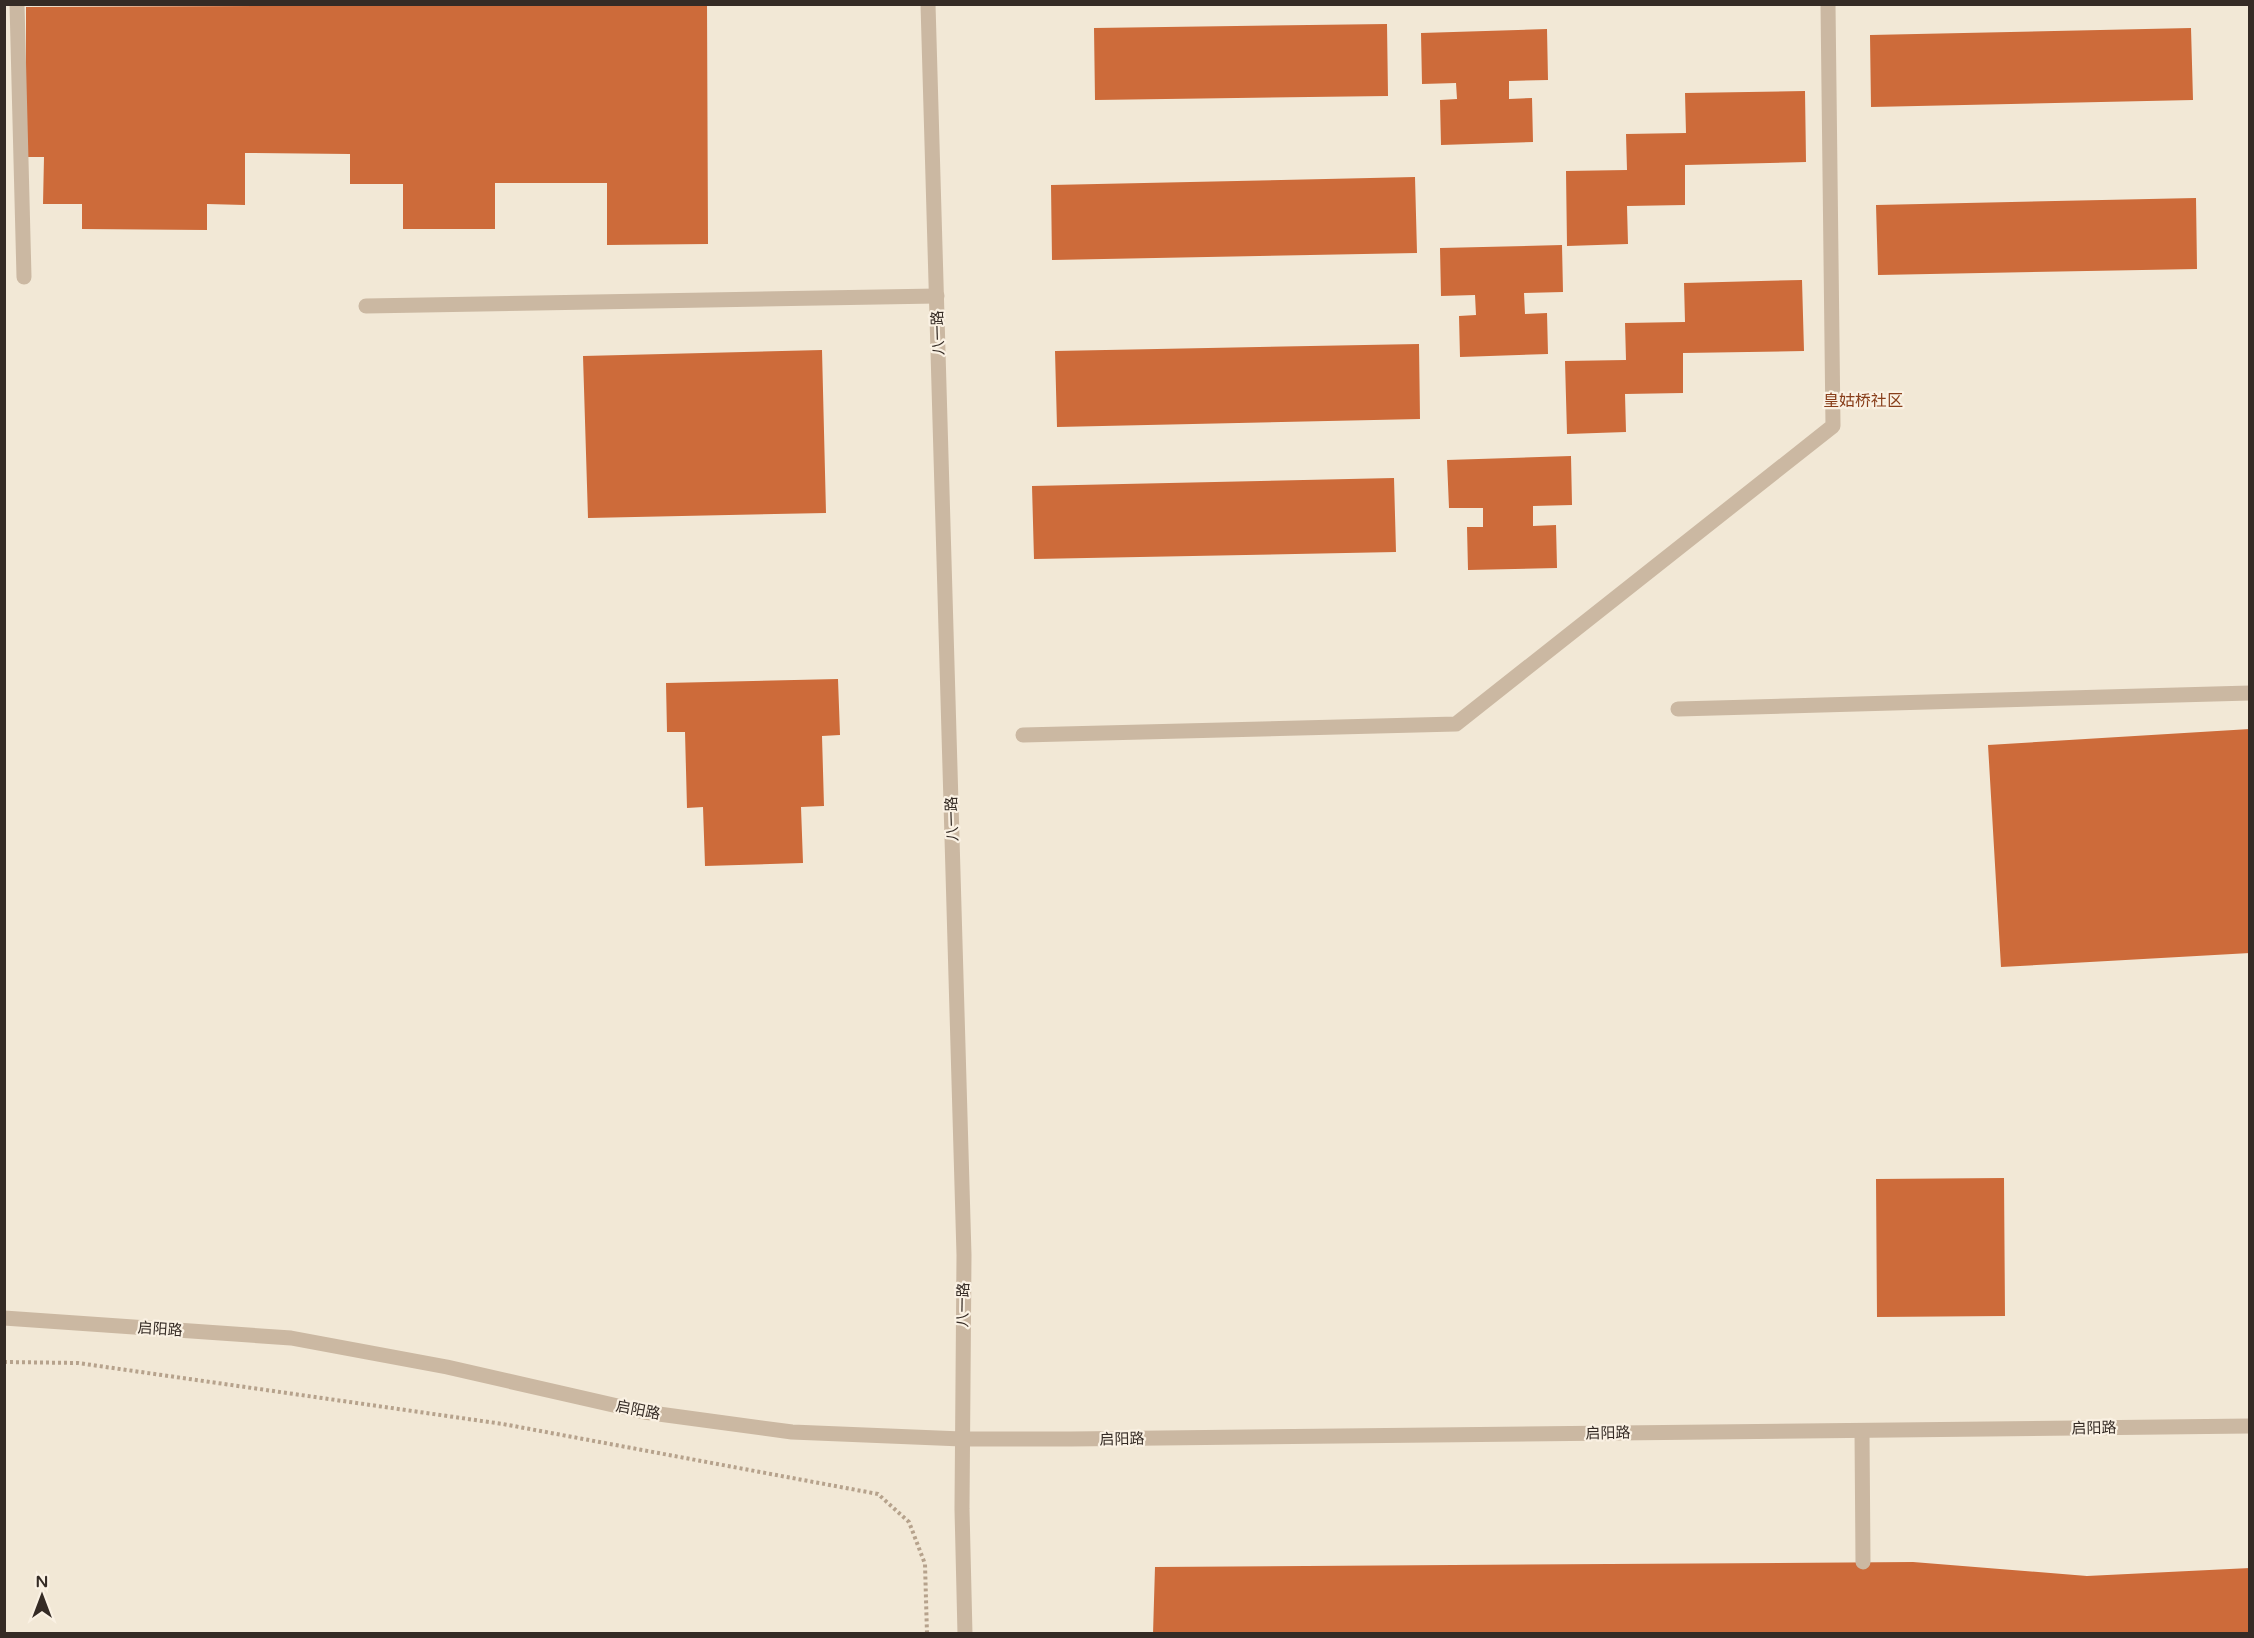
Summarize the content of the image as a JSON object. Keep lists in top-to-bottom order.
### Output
{
  "streets": {
    "street": ["八一路", "启阳路"]
  },
  "crossings": [
    ["八一路", "启阳路"]
  ],
  "districts": ["皇姑桥社区"],
  "north": "top"
}
